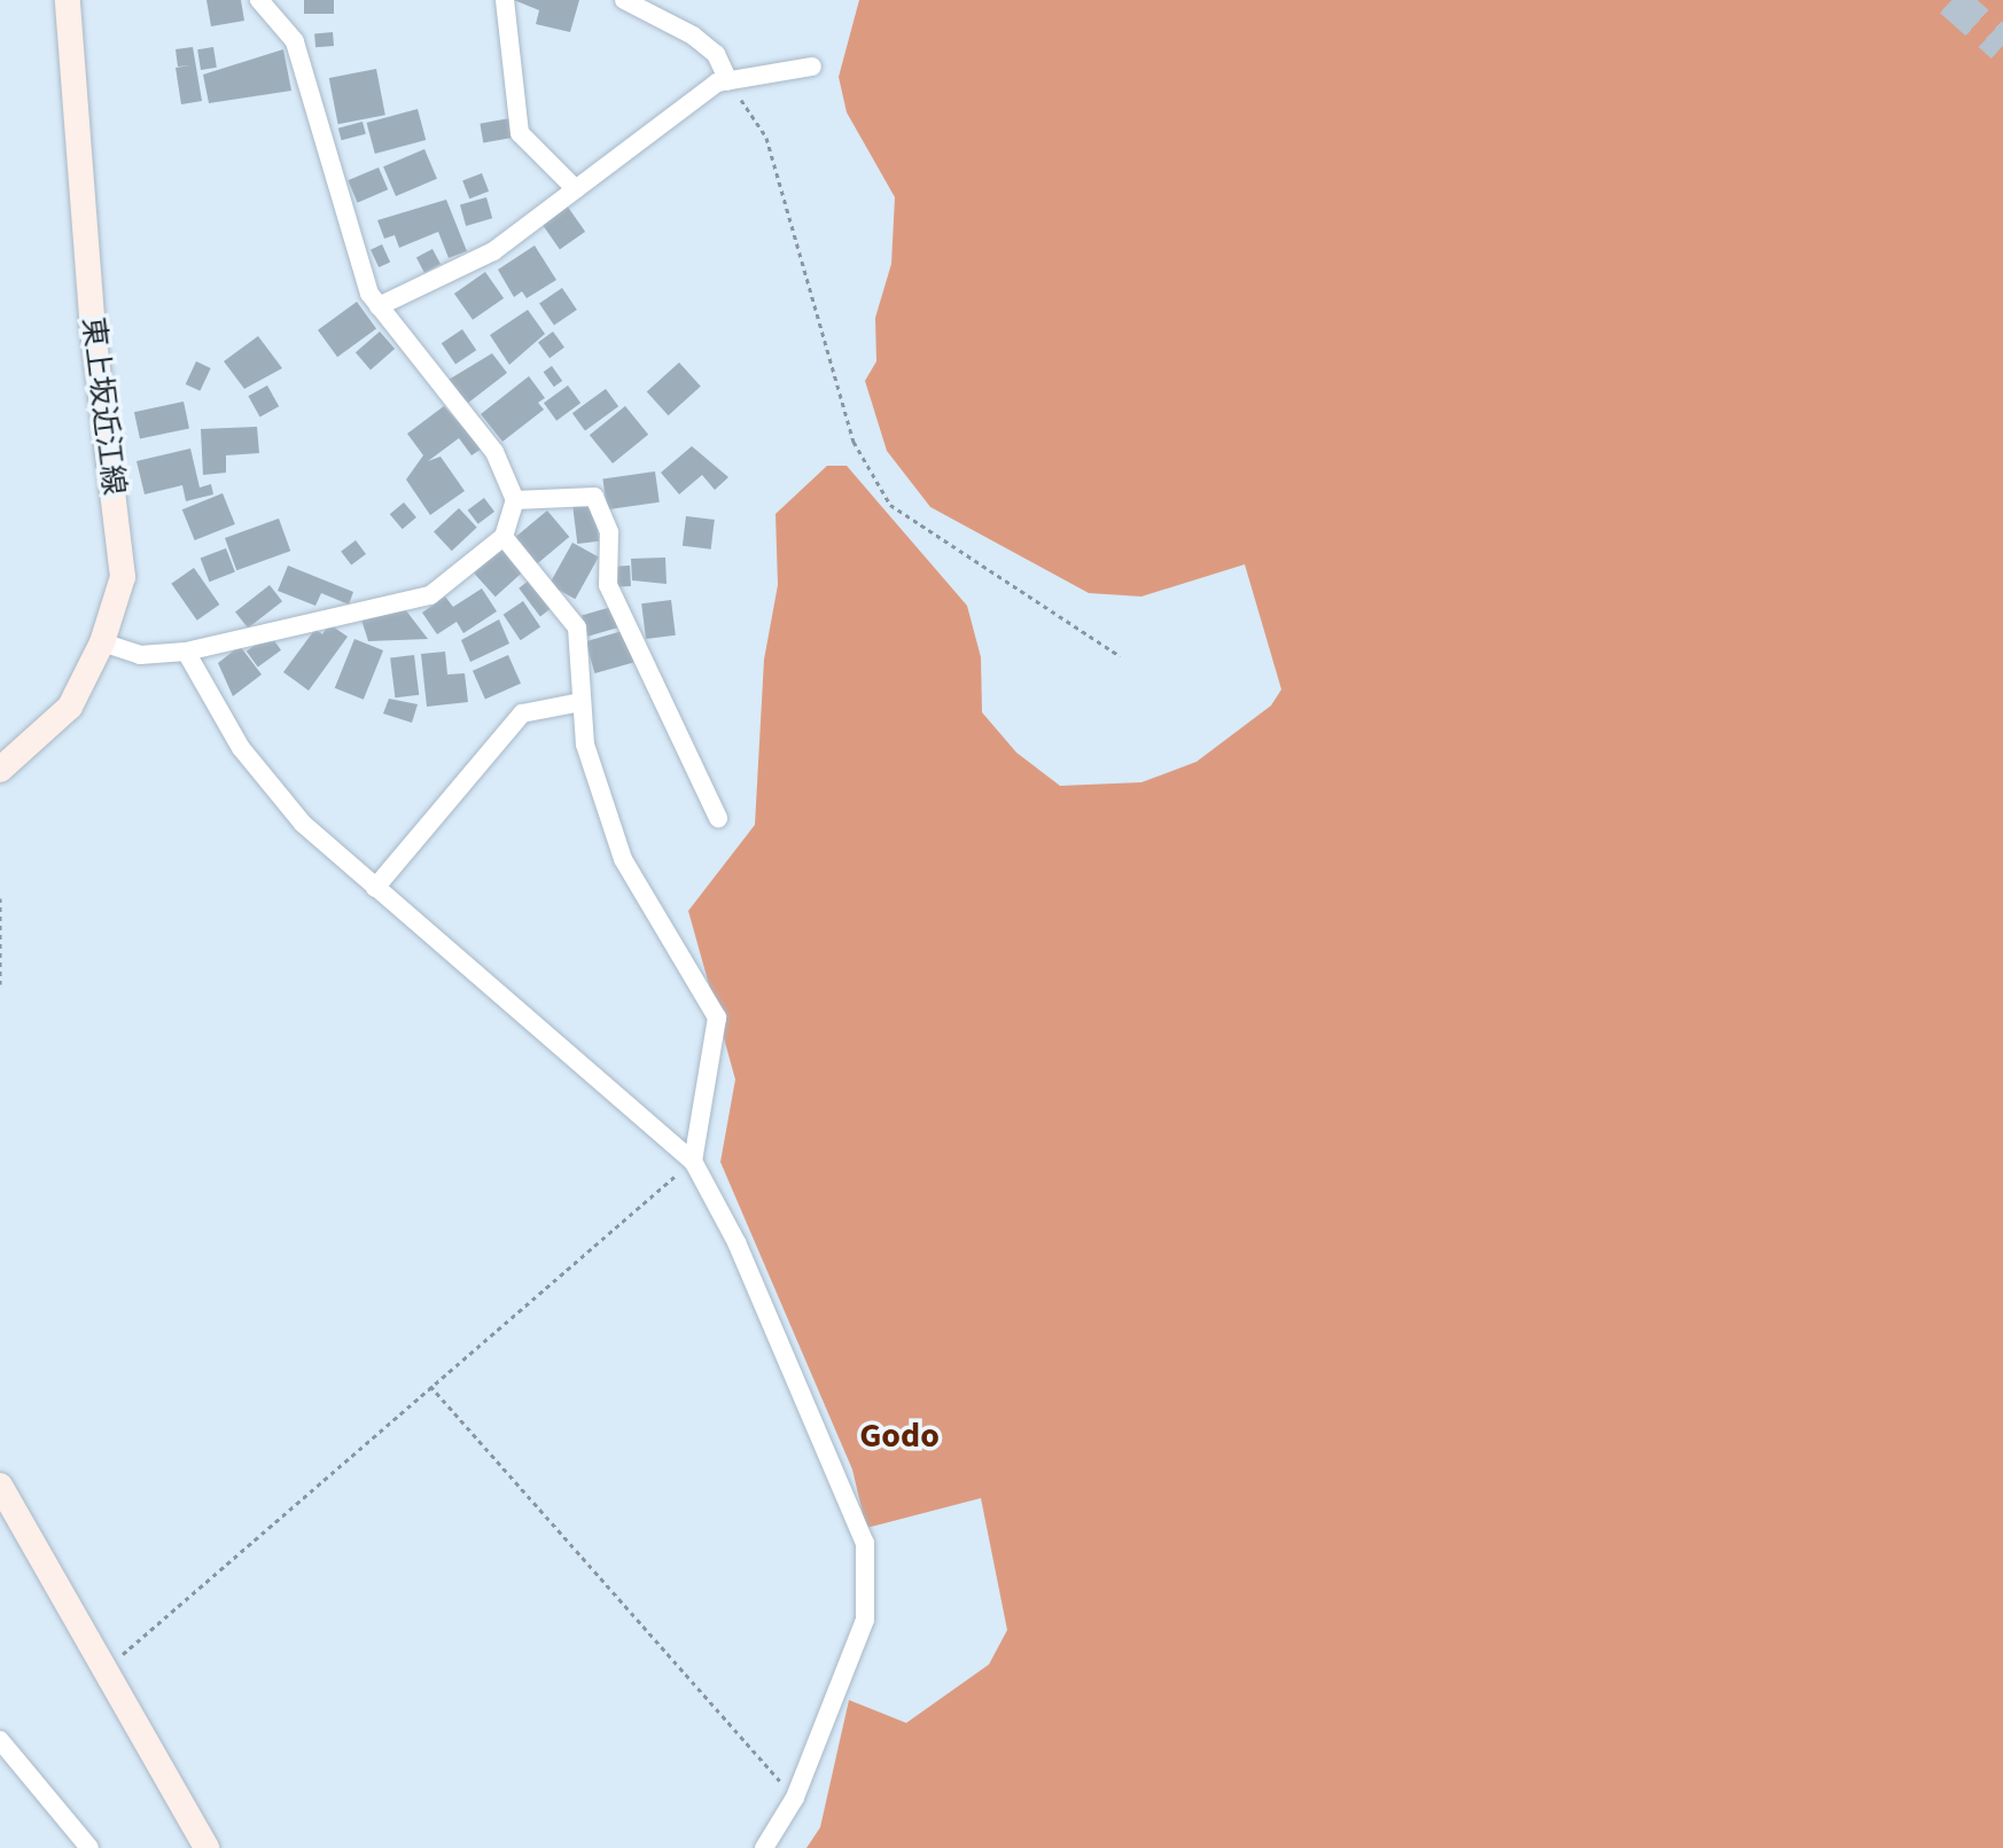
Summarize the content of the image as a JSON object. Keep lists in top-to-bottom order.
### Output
{
  "streets": {
    "main road": ["東上坂近江線"]
  },
  "districts": ["Godo"]
}
